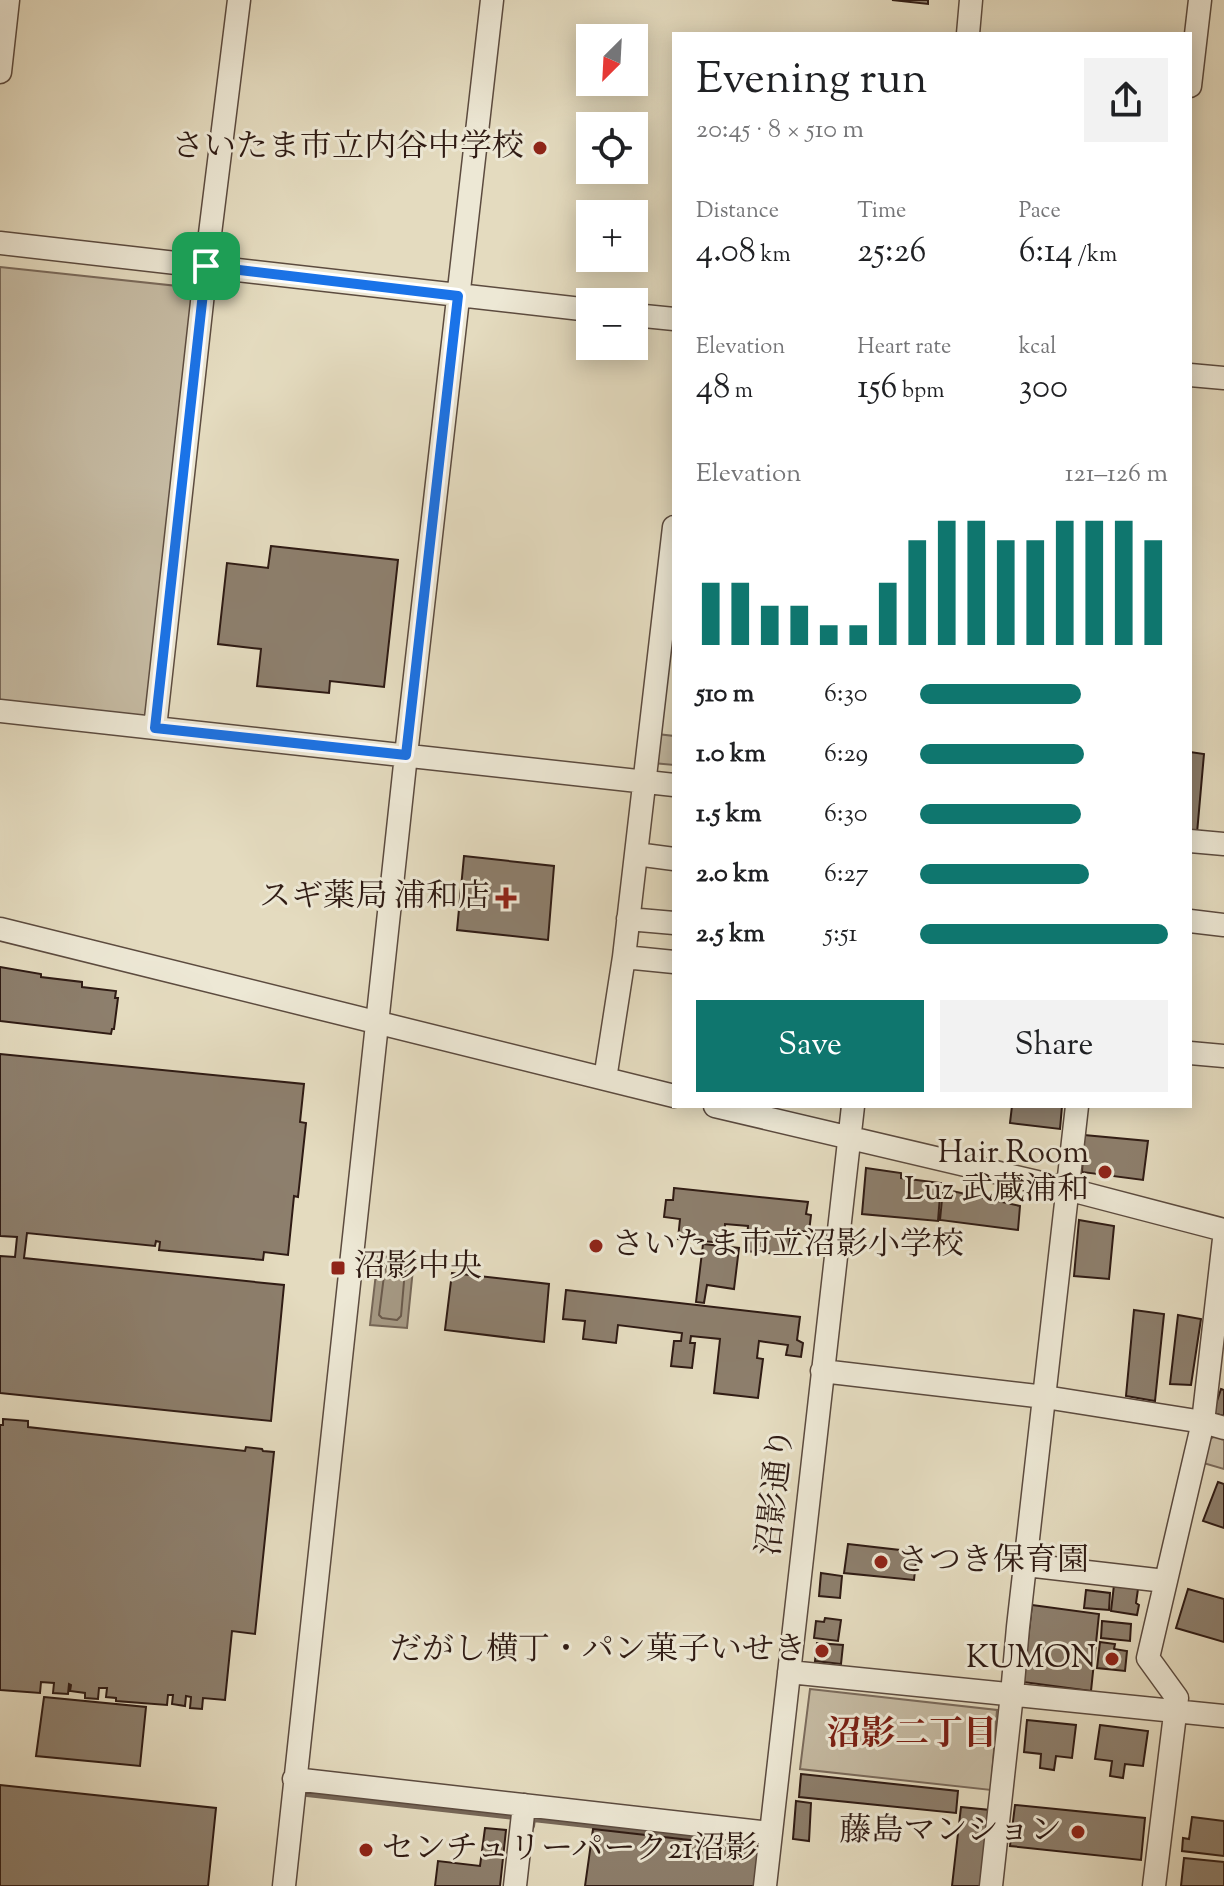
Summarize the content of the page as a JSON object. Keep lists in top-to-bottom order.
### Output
{
  "streets": {
    "street": ["沼影通り"]
  },
  "districts": ["沼影二丁目"],
  "places": {
    "other": [
      "さいたま市立内谷中学校",
      "Hair Room Luz 武蔵浦和",
      "さいたま市立沼影小学校",
      "さつき保育園",
      "だがし横丁・パン菓子いせき",
      "KUMON",
      "藤島マンション",
      "センチュリーパーク21沼影"
    ],
    "health": ["スギ薬局 浦和店"],
    "transit": ["沼影中央"]
  },
  "north": "bottom left",
  "page": {
    "map_buttons": ["+", "−"],
    "heading": ["Evening run", "20:45 · 8 × 510 m"],
    "stats": [
      ["Distance", "4.08 km"],
      ["Time", "25:26"],
      ["Pace", "6:14 /km"],
      ["Elevation", "48 m"],
      ["Heart rate", "156 bpm"],
      ["kcal", "300"]
    ],
    "chart": ["Elevation", "121–126 m"],
    "list": [
      {
        "name": "510 m",
        "note": "6:30"
      },
      {
        "name": "1.0 km",
        "note": "6:29"
      },
      {
        "name": "1.5 km",
        "note": "6:30"
      },
      {
        "name": "2.0 km",
        "note": "6:27"
      },
      {
        "name": "2.5 km",
        "note": "5:51"
      }
    ],
    "buttons": ["Save", "Share"]
  }
}
